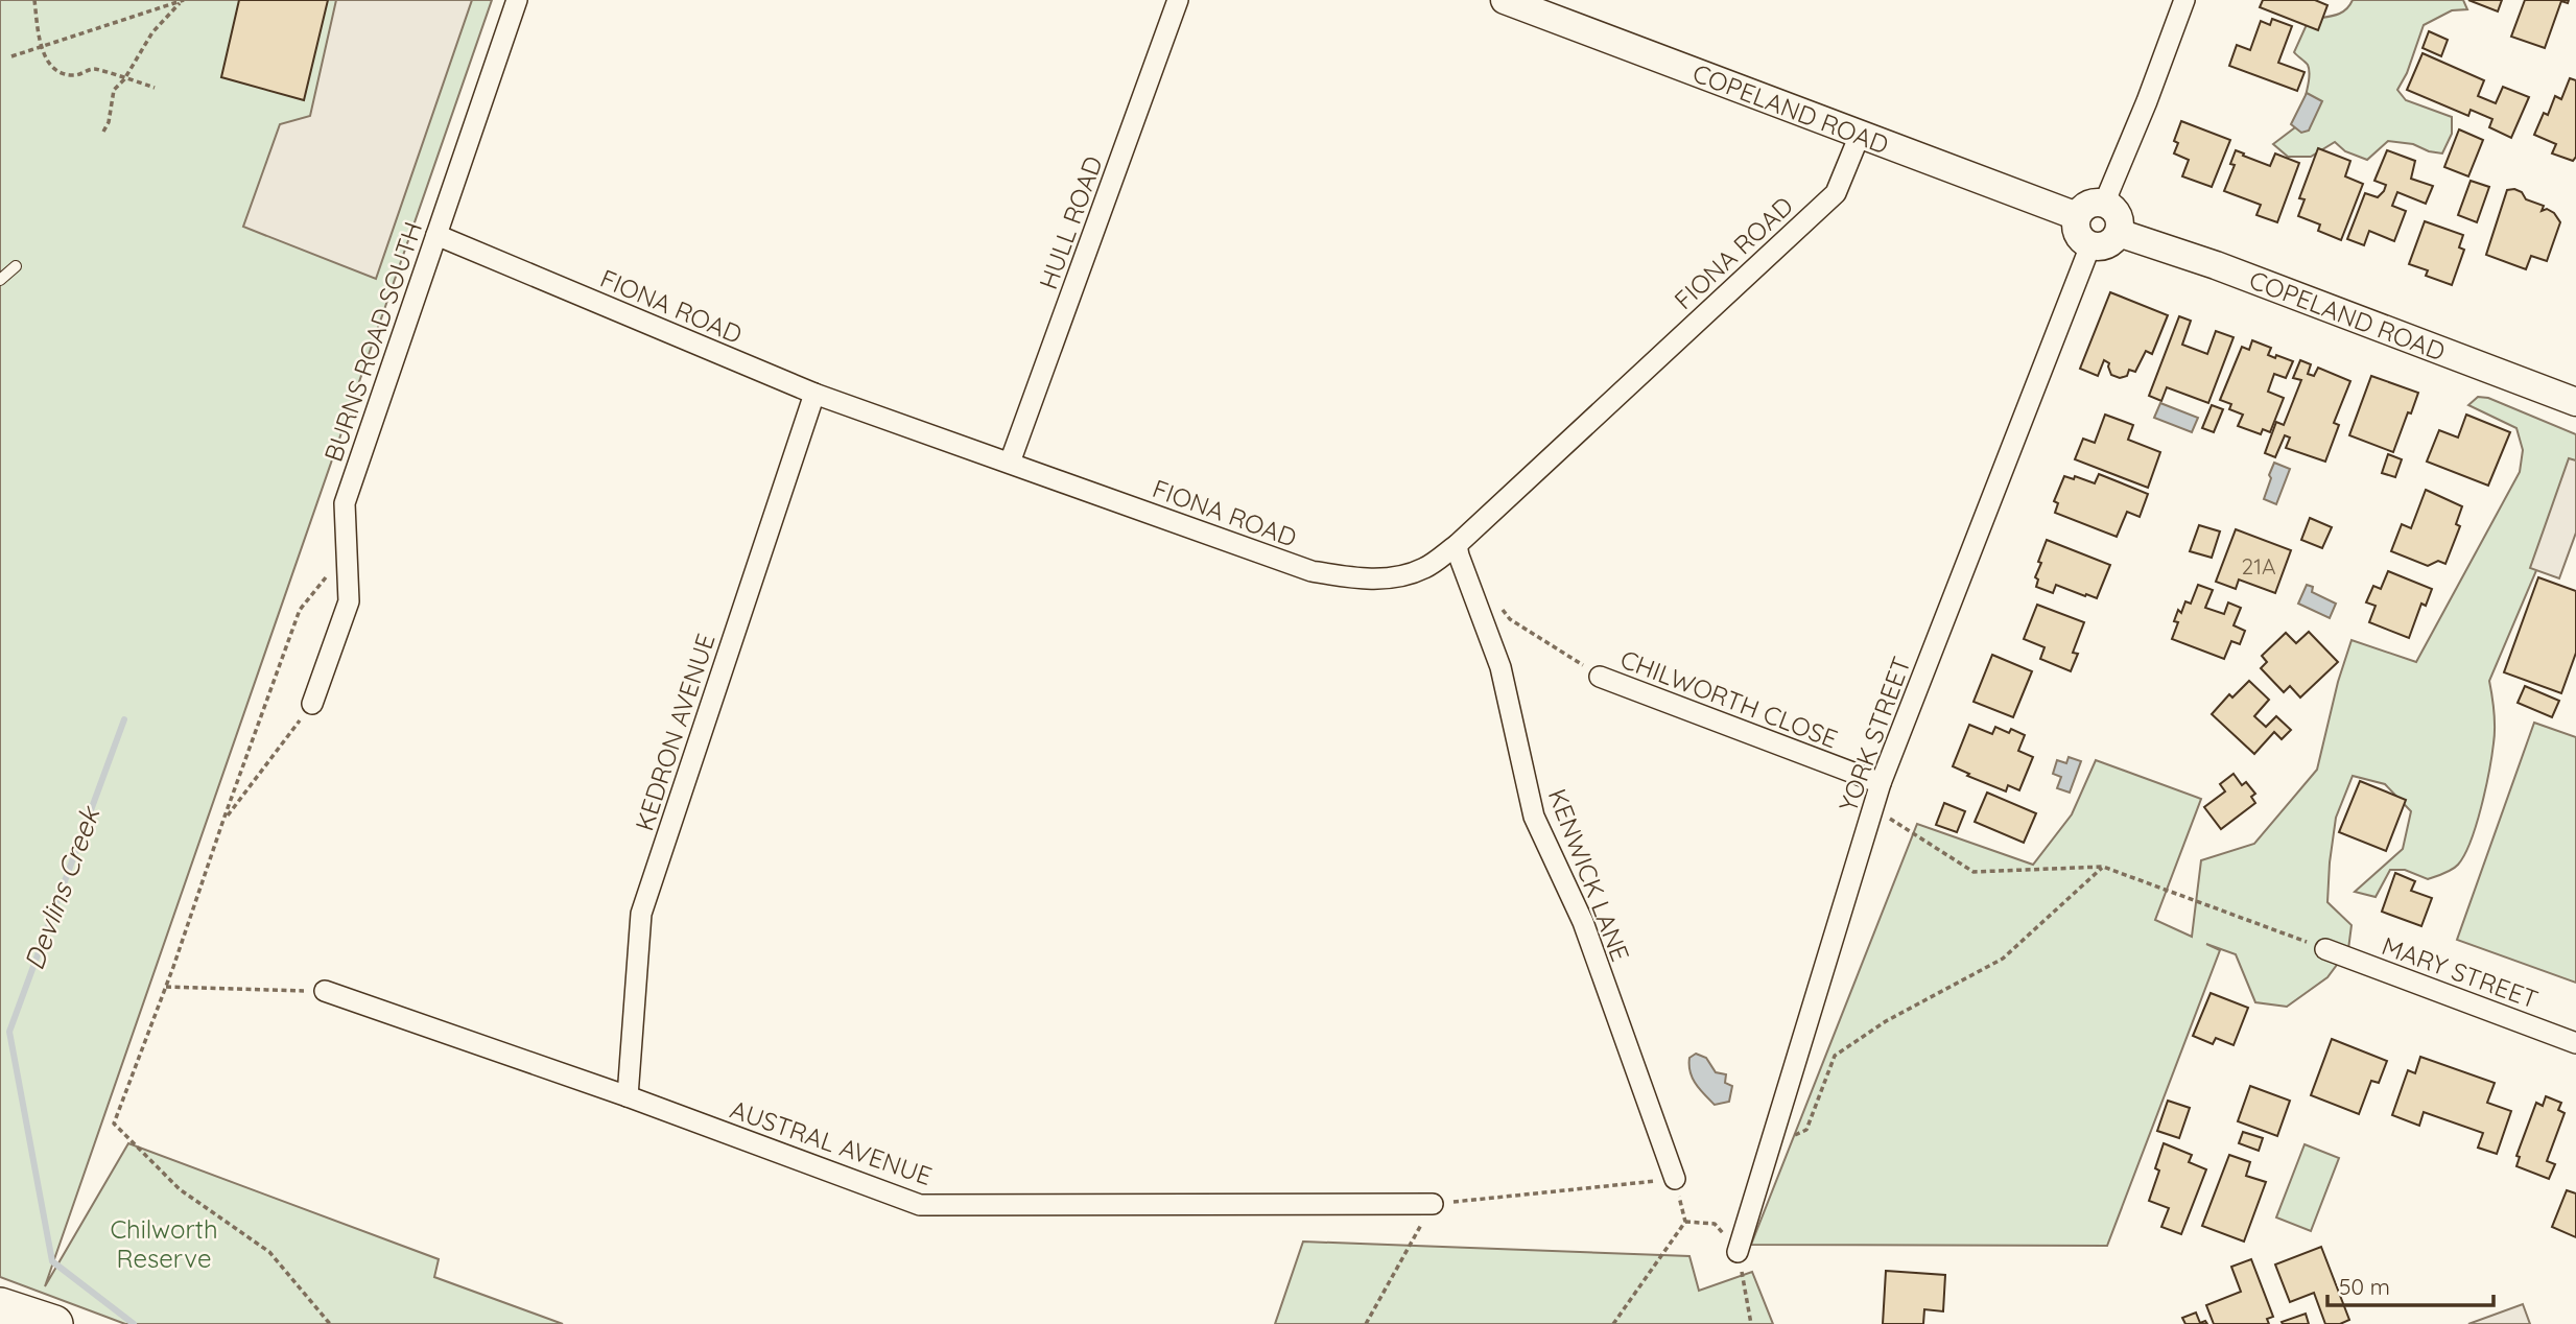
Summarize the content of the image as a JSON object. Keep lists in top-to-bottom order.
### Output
{
  "streets": {
    "main road": ["COPELAND ROAD"],
    "street": [
      "HULL ROAD",
      "FIONA ROAD",
      "BURNS ROAD SOUTH",
      "CHILWORTH CLOSE",
      "KEDRON AVENUE",
      "YORK STREET",
      "KENWICK LANE",
      "MARY STREET",
      "AUSTRAL AVENUE"
    ]
  },
  "crossings": [
    ["COPELAND ROAD", "FIONA ROAD"],
    ["COPELAND ROAD", "YORK STREET"],
    ["HULL ROAD", "FIONA ROAD"],
    ["FIONA ROAD", "BURNS ROAD SOUTH"],
    ["FIONA ROAD", "KEDRON AVENUE"],
    ["FIONA ROAD", "KENWICK LANE"],
    ["CHILWORTH CLOSE", "YORK STREET"],
    ["KEDRON AVENUE", "AUSTRAL AVENUE"]
  ],
  "water": ["Devlins Creek"],
  "parks": ["Chilworth Reserve"],
  "house_numbers": ["21A"],
  "scale_bar": "50 m"
}
